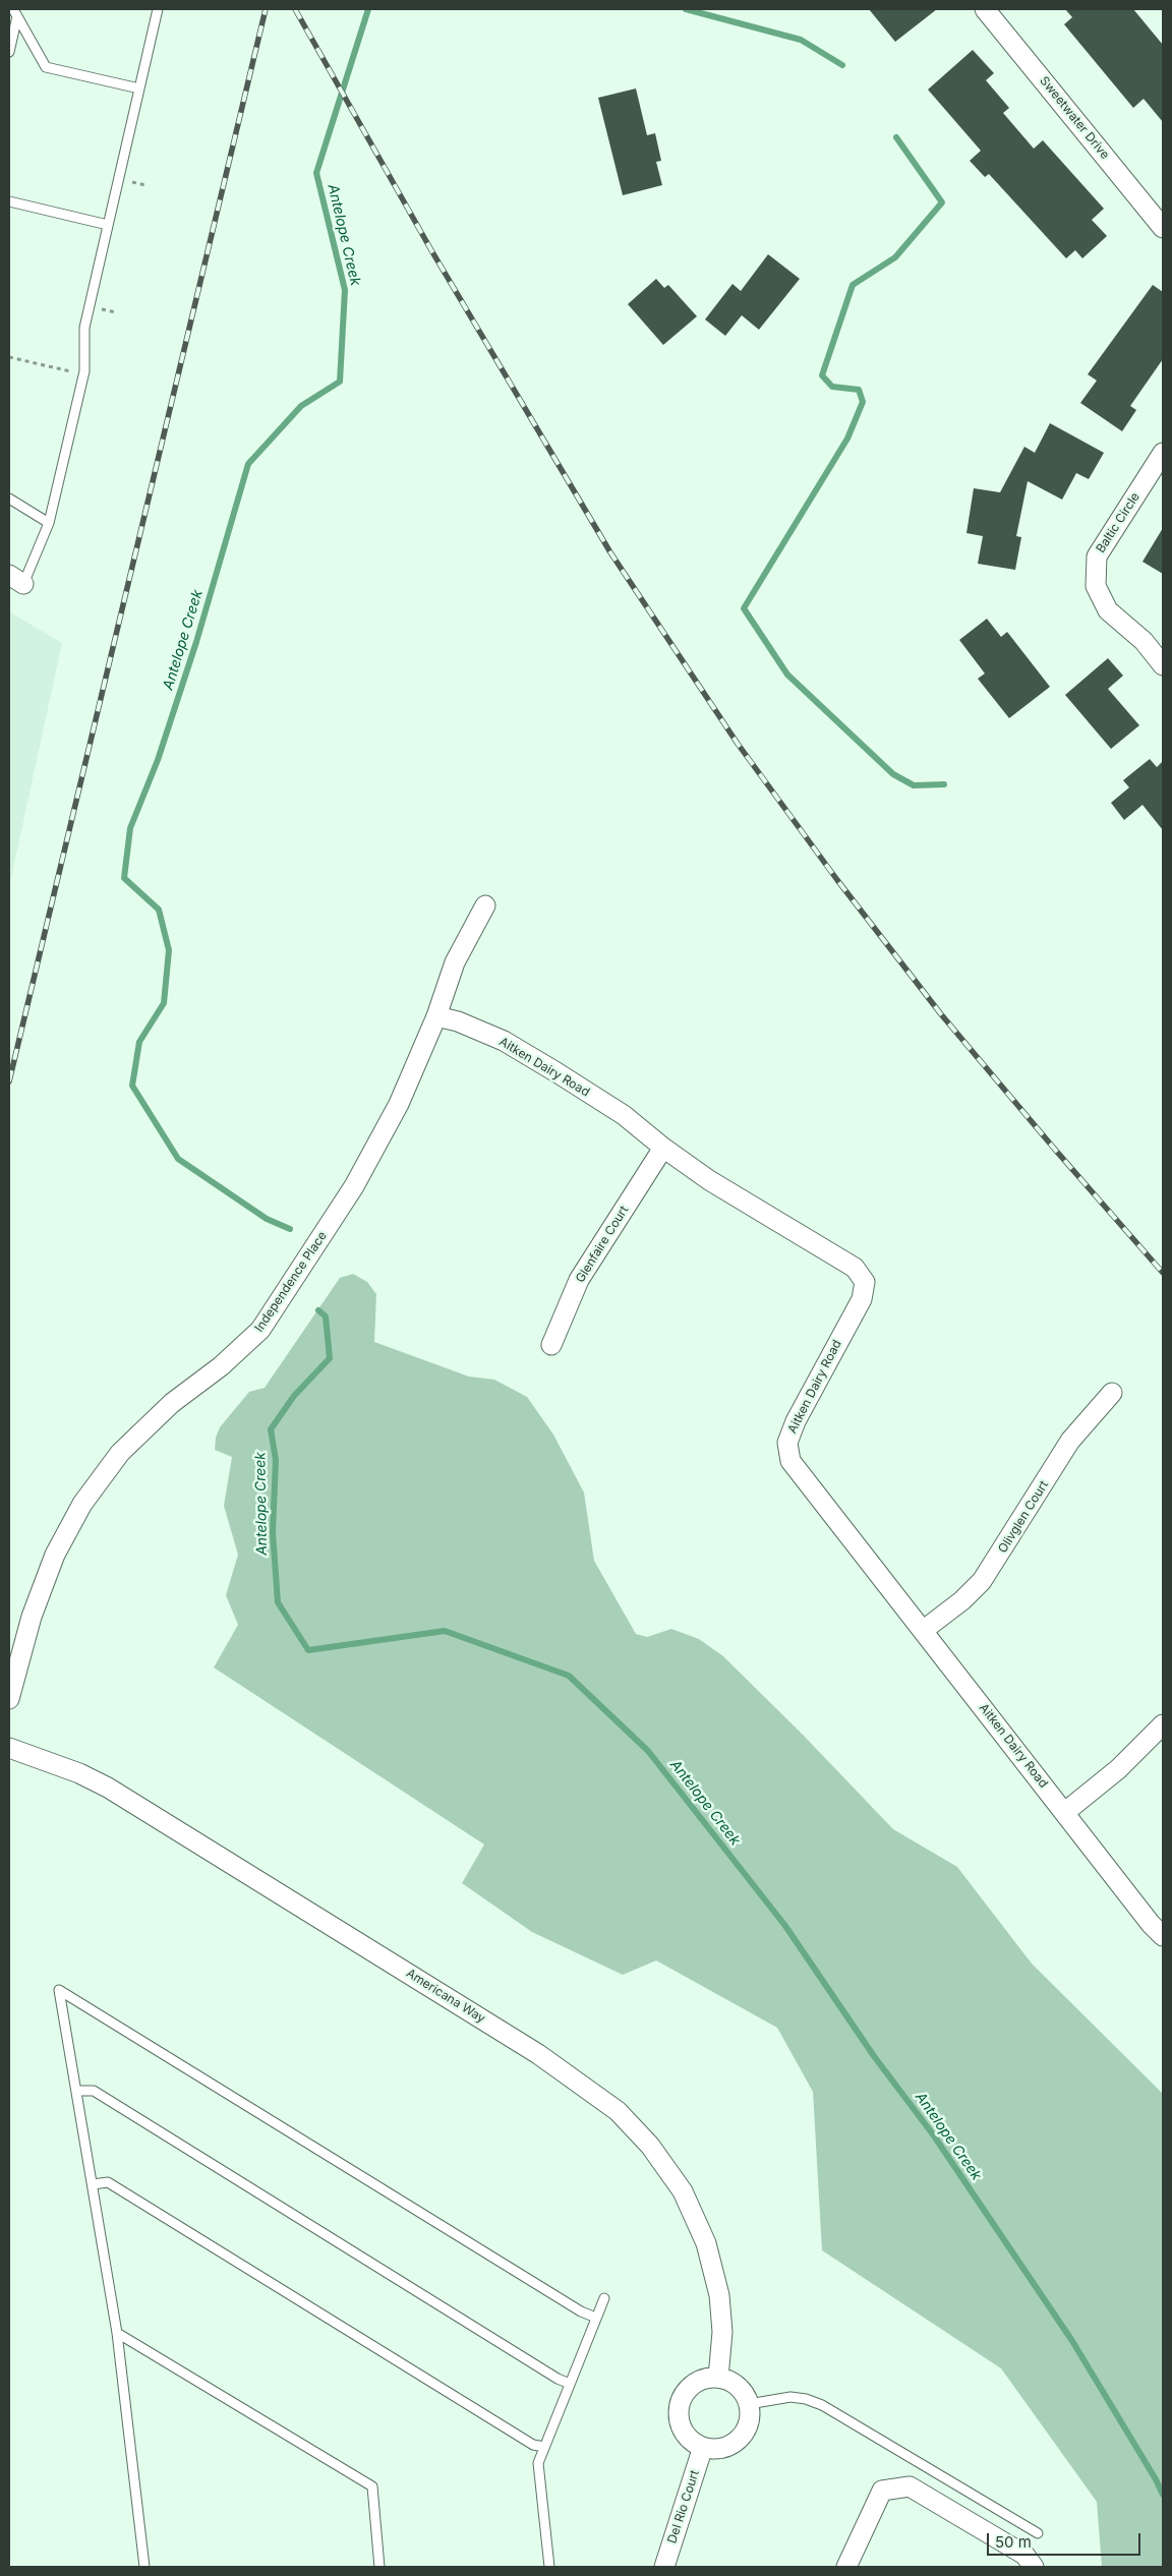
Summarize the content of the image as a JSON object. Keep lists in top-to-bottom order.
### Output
{
  "streets": {
    "street": [
      "Sweetwater Drive",
      "Baltic Circle",
      "Aitken Dairy Road",
      "Glenfaire Court",
      "Independence Place",
      "Olivglen Court",
      "Americana Way",
      "Del Rio Court"
    ]
  },
  "crossings": [
    ["Aitken Dairy Road", "Glenfaire Court"],
    ["Aitken Dairy Road", "Independence Place"],
    ["Aitken Dairy Road", "Olivglen Court"],
    ["Americana Way", "Del Rio Court"]
  ],
  "water": ["Antelope Creek"],
  "scale_bar": "50 m"
}
